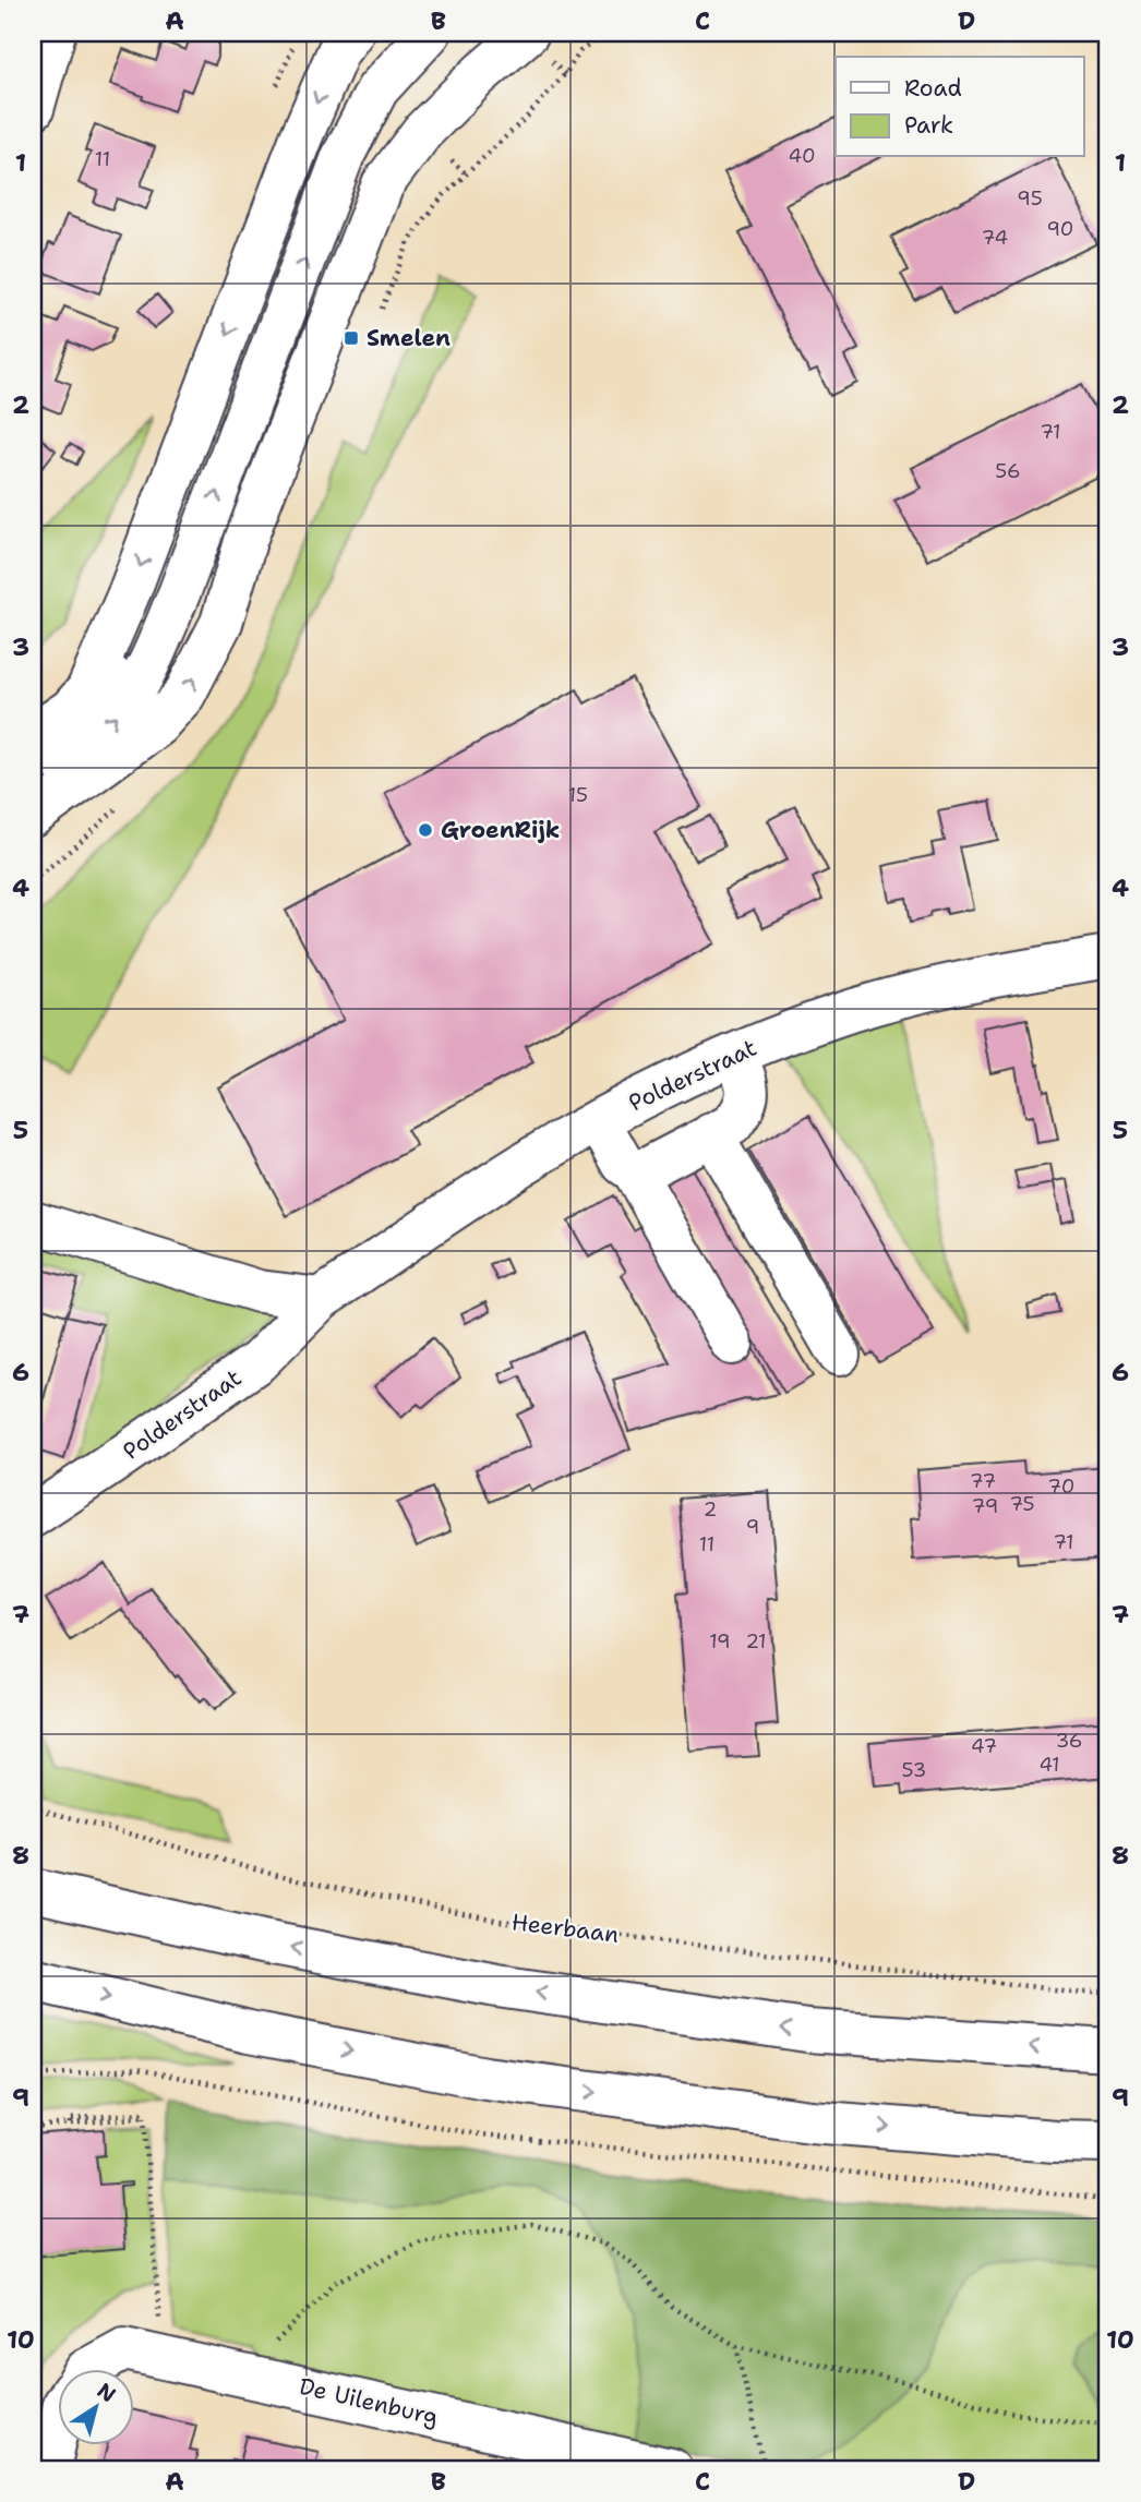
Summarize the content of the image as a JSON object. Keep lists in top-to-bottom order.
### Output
{
  "streets": {
    "street": ["Polderstraat", "De Uilenburg"],
    "path": ["Heerbaan"]
  },
  "places": {
    "transit": ["Smelen"],
    "other": ["GroenRijk"]
  },
  "house_numbers": [
    "40",
    "11",
    "95",
    "90",
    "74",
    "71",
    "56",
    "15",
    "77",
    "70",
    "75",
    "79",
    "2",
    "9",
    "71",
    "11",
    "19",
    "21",
    "36",
    "47",
    "41",
    "53"
  ],
  "legend": ["Road", "Park"],
  "north": "top right",
  "grid": {
    "columns": [
      "A",
      "B",
      "C",
      "D"
    ],
    "rows": [
      "1",
      "2",
      "3",
      "4",
      "5",
      "6",
      "7",
      "8",
      "9",
      "10"
    ]
  }
}
